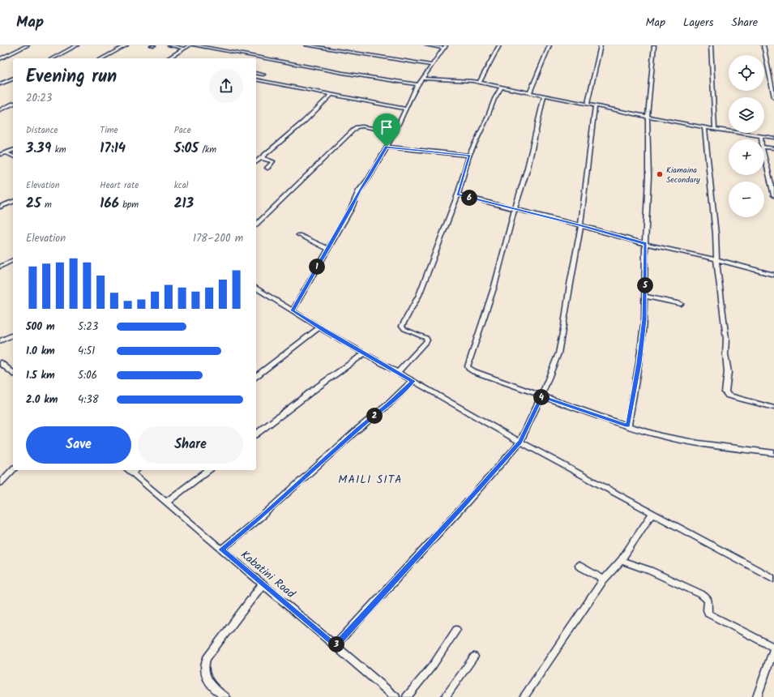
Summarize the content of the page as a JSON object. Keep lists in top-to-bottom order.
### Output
{
  "streets": {
    "street": ["Kabatini Road"]
  },
  "districts": ["MAILI SITA"],
  "places": ["Kiamaina Secondary"],
  "page": {
    "header": "Map",
    "nav": ["Map", "Layers", "Share"],
    "map_buttons": ["+", "−"],
    "heading": ["Evening run", "20:23"],
    "stats": [
      ["Distance", "3.39 km"],
      ["Time", "17:14"],
      ["Pace", "5:05 /km"],
      ["Elevation", "25 m"],
      ["Heart rate", "166 bpm"],
      ["kcal", "213"]
    ],
    "pins": [
      "6",
      "1",
      "5",
      "4",
      "2",
      "3"
    ],
    "chart": ["Elevation", "178–200 m"],
    "list": [
      {
        "name": "500 m",
        "note": "5:23"
      },
      {
        "name": "1.0 km",
        "note": "4:51"
      },
      {
        "name": "1.5 km",
        "note": "5:06"
      },
      {
        "name": "2.0 km",
        "note": "4:38"
      }
    ],
    "buttons": ["Save", "Share"]
  }
}
